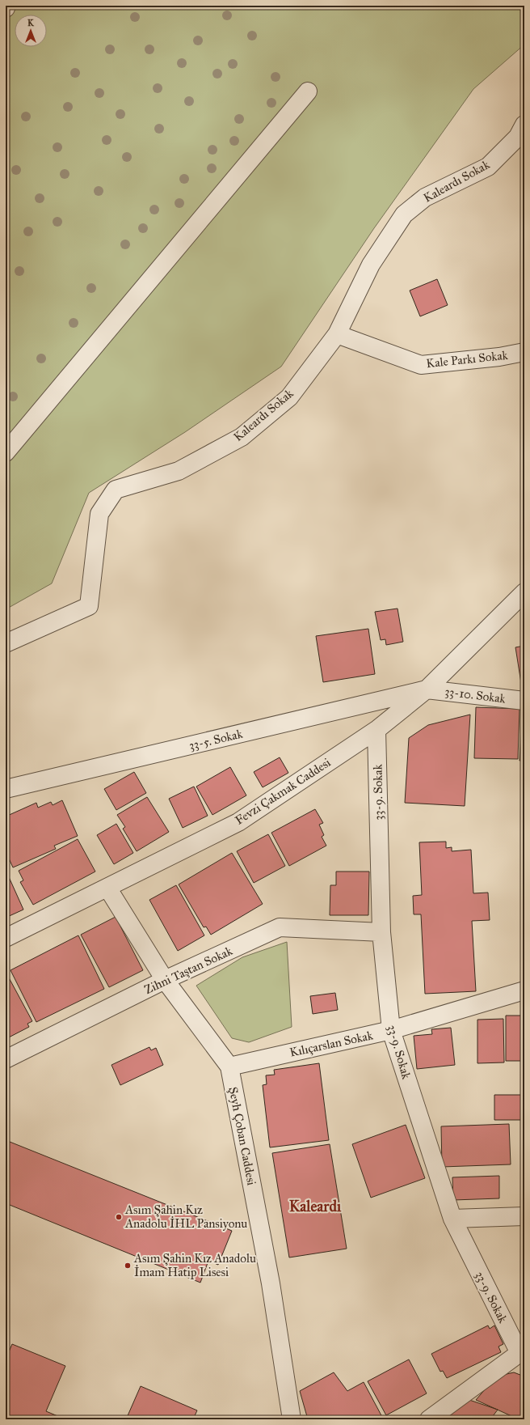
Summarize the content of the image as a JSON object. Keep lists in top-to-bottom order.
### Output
{
  "streets": {
    "street": [
      "Kaleardı Sokak",
      "Kale Parkı Sokak",
      "33-10. Sokak",
      "33-5. Sokak",
      "Fevzi Çakmak Caddesi",
      "33-9. Sokak",
      "Zihni Taştan Sokak",
      "Kılıçarslan Sokak",
      "Şeyh Çoban Caddesi"
    ]
  },
  "crossings": [
    ["Kaleardı Sokak", "Kale Parkı Sokak"],
    ["33-10. Sokak", "33-5. Sokak"],
    ["33-10. Sokak", "Fevzi Çakmak Caddesi"],
    ["33-5. Sokak", "Fevzi Çakmak Caddesi"],
    ["Fevzi Çakmak Caddesi", "33-9. Sokak"],
    ["Fevzi Çakmak Caddesi", "Şeyh Çoban Caddesi"],
    ["33-9. Sokak", "Zihni Taştan Sokak"],
    ["33-9. Sokak", "Kılıçarslan Sokak"],
    ["Zihni Taştan Sokak", "Şeyh Çoban Caddesi"],
    ["Kılıçarslan Sokak", "Şeyh Çoban Caddesi"]
  ],
  "districts": ["Kaleardı"],
  "places": ["Asım Şahin Kız Anadolu İHL Pansiyonu", "Asım Şahin Kız Anadolu İmam Hatip Lisesi"],
  "north": "top"
}
